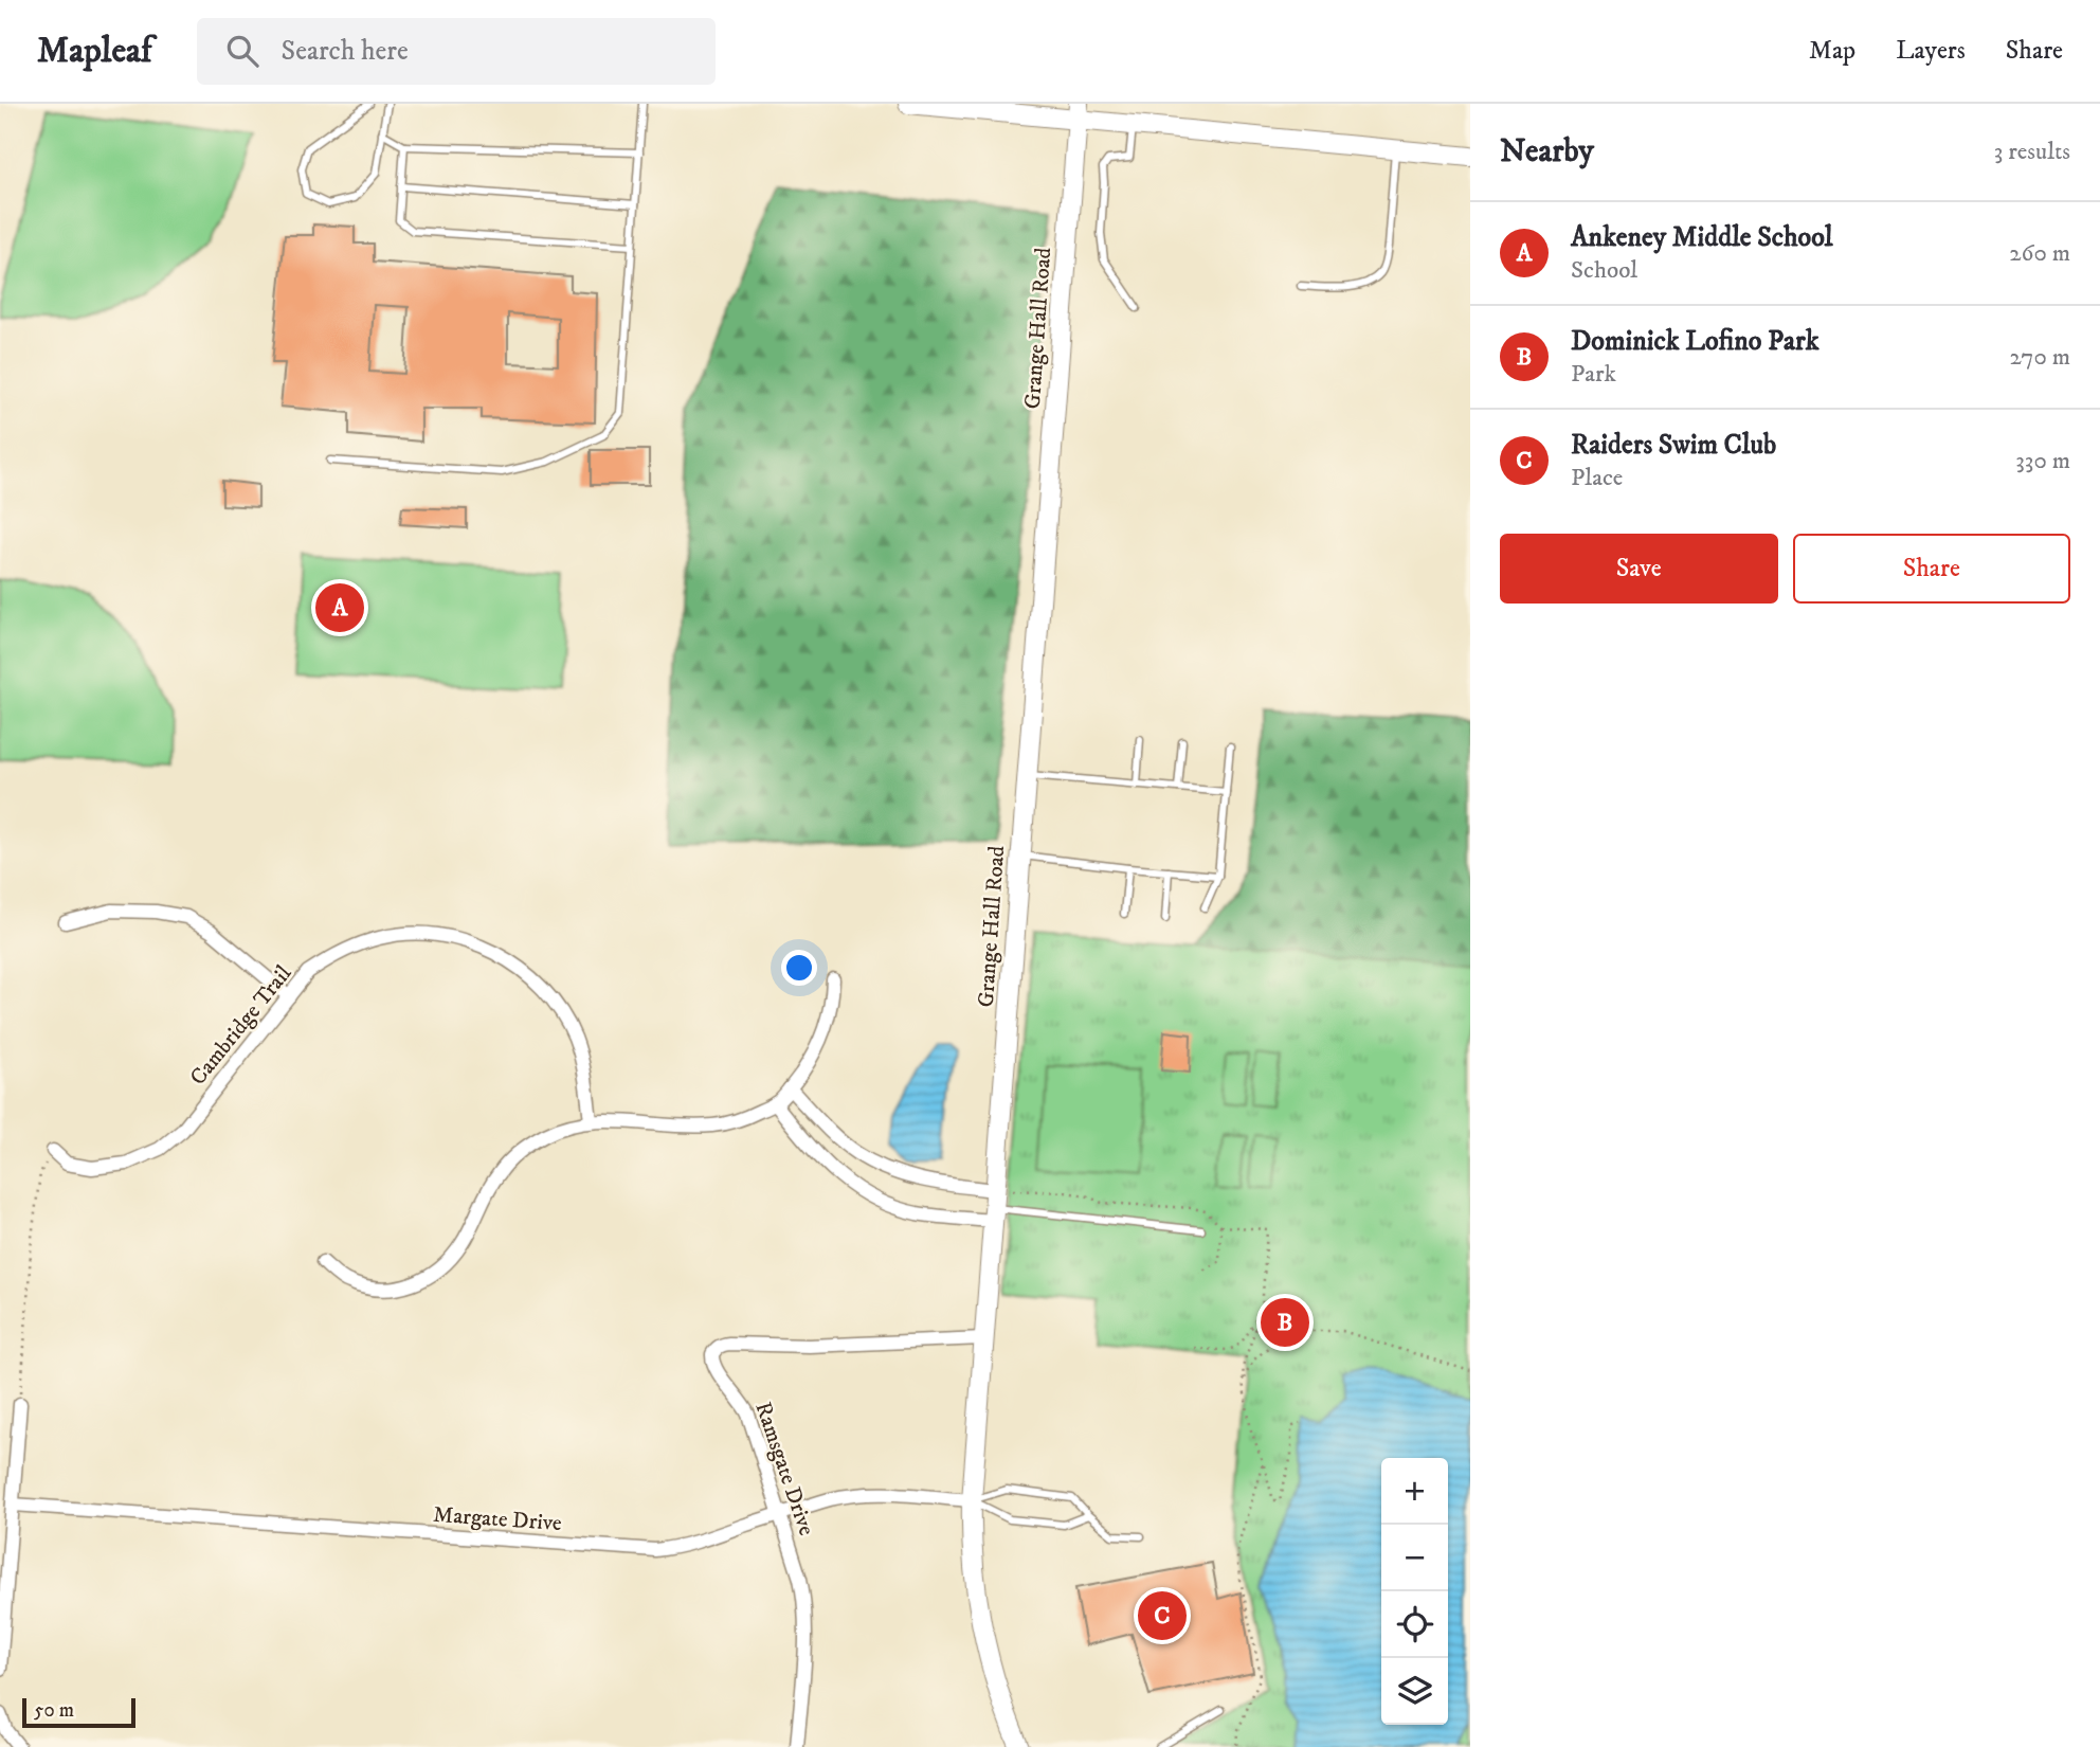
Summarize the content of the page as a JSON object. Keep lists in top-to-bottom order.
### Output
{
  "streets": {
    "street": [
      "Grange Hall Road",
      "Cambridge Trail",
      "Ramsgate Drive",
      "Margate Drive"
    ]
  },
  "crossings": [
    ["Grange Hall Road", "Ramsgate Drive"],
    ["Grange Hall Road", "Margate Drive"],
    ["Ramsgate Drive", "Margate Drive"]
  ],
  "scale_bar": "50 m",
  "page": {
    "header": "Mapleaf",
    "search": "Search here",
    "nav": ["Map", "Layers", "Share"],
    "heading": ["Nearby", "3 results"],
    "list": [
      {
        "mark": "A",
        "name": "Ankeney Middle School",
        "note": "School",
        "value": "260 m"
      },
      {
        "mark": "B",
        "name": "Dominick Lofino Park",
        "note": "Park",
        "value": "270 m"
      },
      {
        "mark": "C",
        "name": "Raiders Swim Club",
        "note": "Place",
        "value": "330 m"
      }
    ],
    "buttons": ["Save", "Share"],
    "pins": ["A", "B", "C"],
    "map_buttons": ["+", "−"],
    "scale": "50 m"
  }
}
